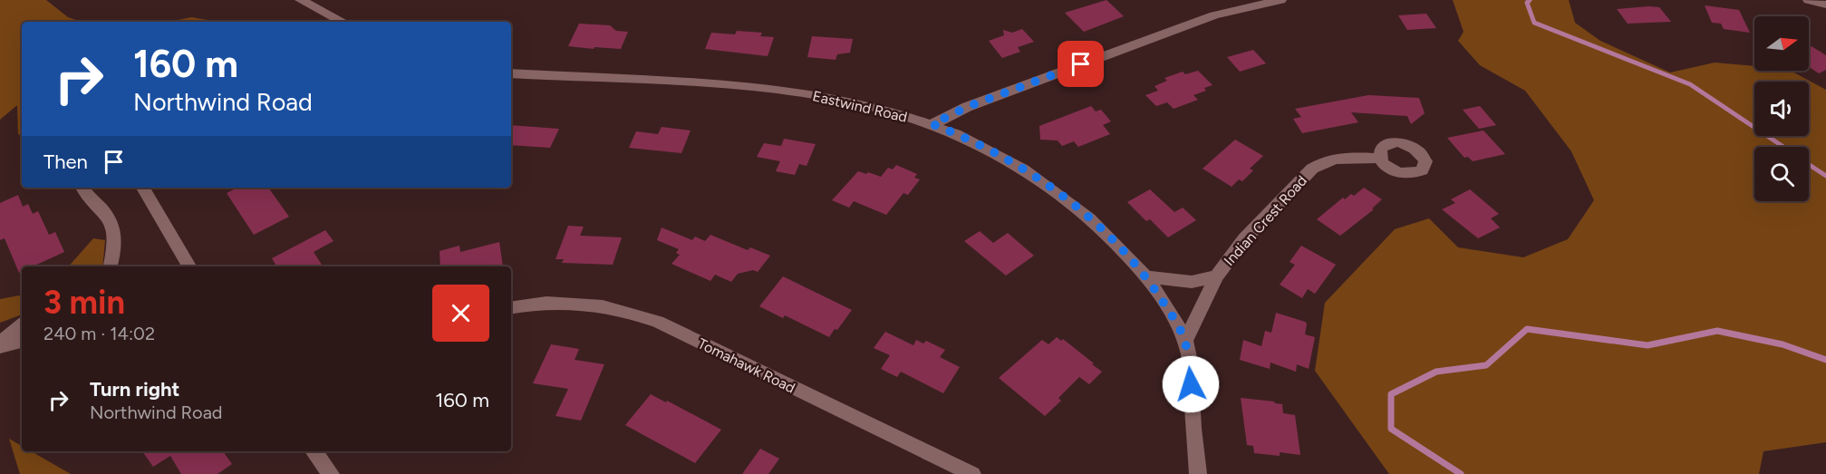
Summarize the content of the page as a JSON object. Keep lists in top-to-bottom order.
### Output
{
  "streets": {
    "street": ["Eastwind Road", "Indian Crest Road", "Tomahawk Road"]
  },
  "crossings": [
    ["Eastwind Road", "Indian Crest Road"]
  ],
  "north": "right",
  "page": {
    "turn": ["160 m", "Northwind Road"],
    "then": "Then",
    "heading": ["3 min", "240 m · 14:02"],
    "list": [
      {
        "name": "Turn right",
        "note": "Northwind Road",
        "value": "160 m"
      }
    ]
  }
}
